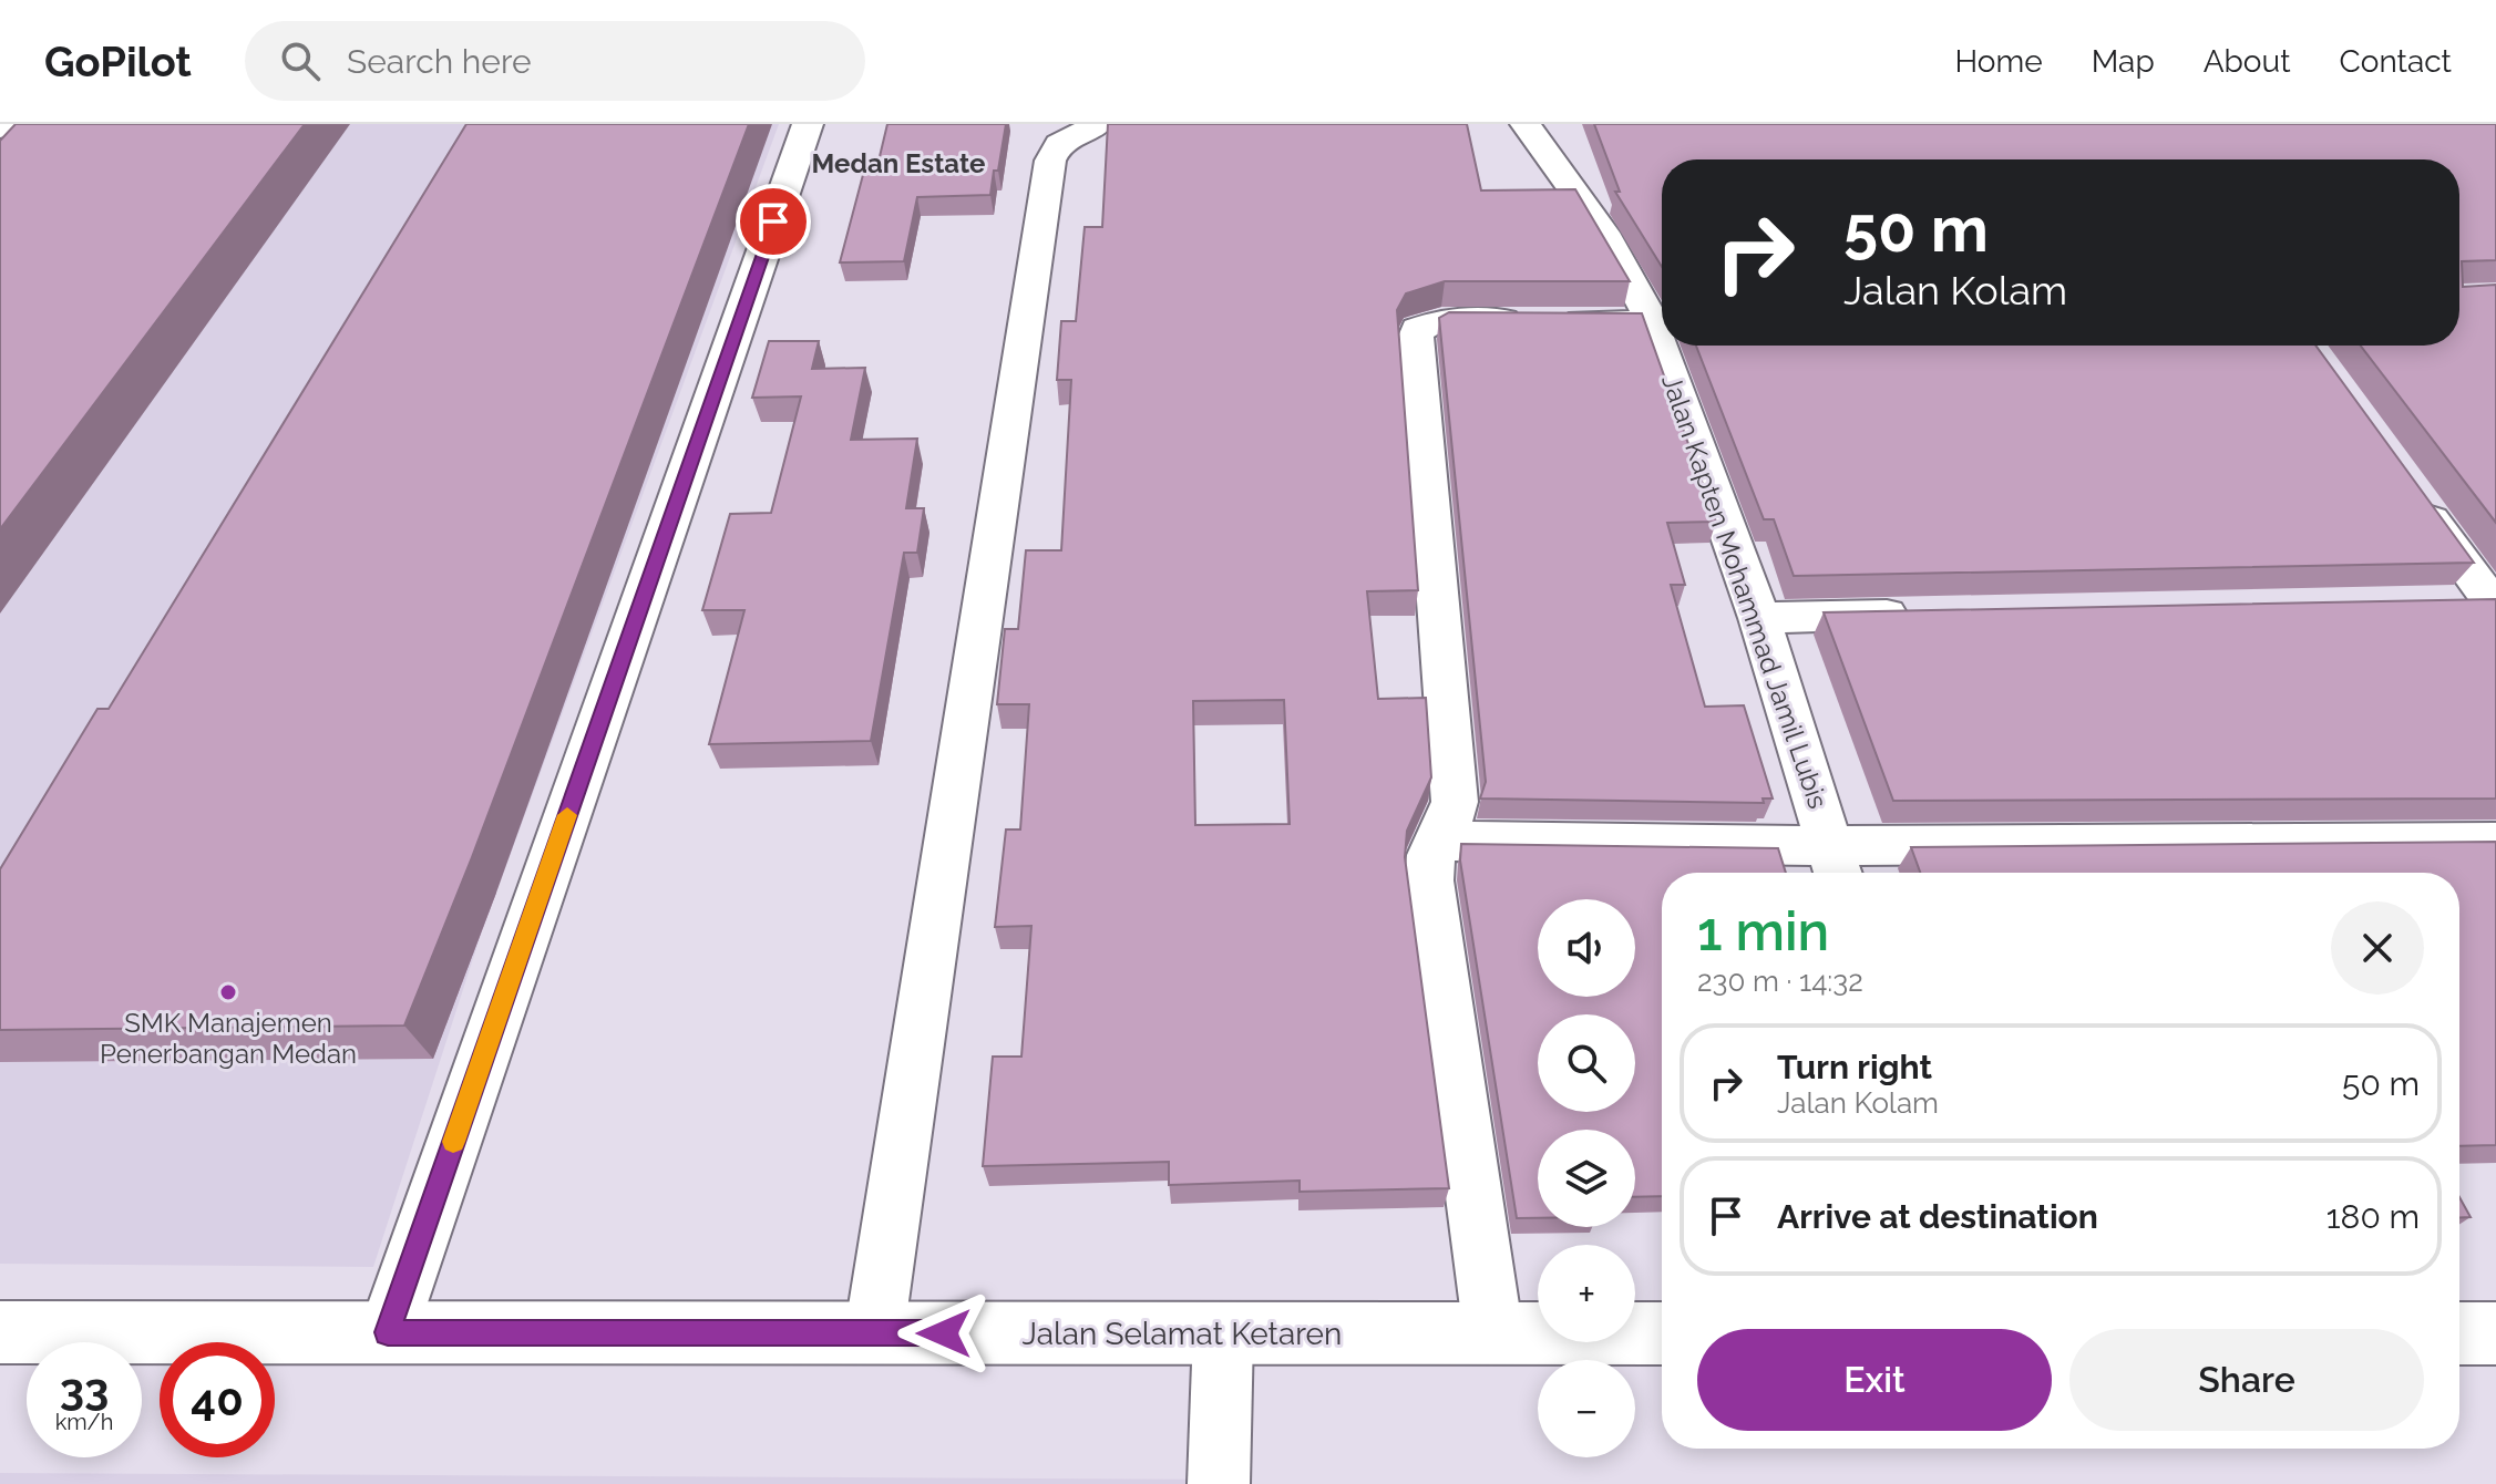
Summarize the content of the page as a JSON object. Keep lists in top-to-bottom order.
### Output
{
  "streets": {
    "street": ["Jalan Kapten Mohammad Jamil Lubis", "Jalan Selamat Ketaren"]
  },
  "districts": ["Medan Estate"],
  "places": ["SMK Manajemen Penerbangan Medan"],
  "page": {
    "header": "GoPilot",
    "search": "Search here",
    "nav": [
      "Home",
      "Map",
      "About",
      "Contact"
    ],
    "turn": ["50 m", "Jalan Kolam"],
    "heading": ["1 min", "230 m · 14:32"],
    "map_buttons": ["+", "−"],
    "list": [
      {
        "name": "Turn right",
        "note": "Jalan Kolam",
        "value": "50 m"
      },
      {
        "name": "Arrive at destination",
        "value": "180 m"
      }
    ],
    "buttons": ["Exit", "Share"],
    "speed": "33 km/h",
    "limit": "40"
  }
}
